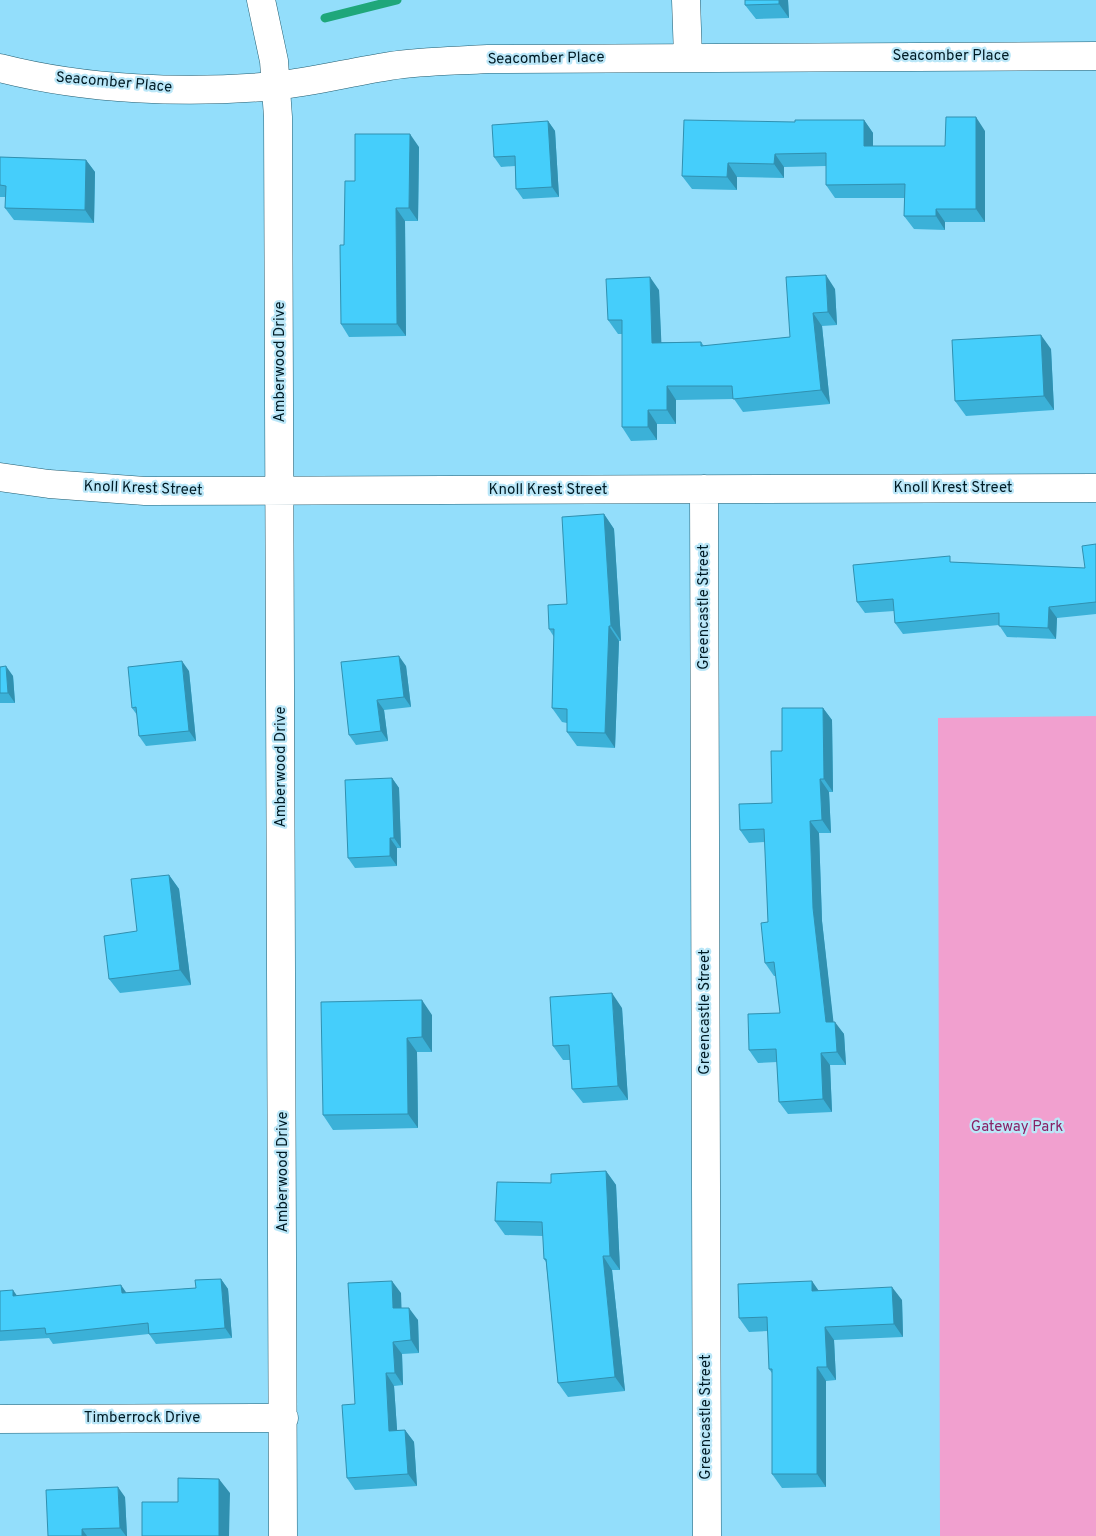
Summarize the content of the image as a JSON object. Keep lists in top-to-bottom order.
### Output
{
  "streets": {
    "street": [
      "Seacomber Place",
      "Amberwood Drive",
      "Knoll Krest Street",
      "Greencastle Street",
      "Timberrock Drive"
    ]
  },
  "crossings": [
    ["Seacomber Place", "Amberwood Drive"],
    ["Amberwood Drive", "Knoll Krest Street"],
    ["Amberwood Drive", "Timberrock Drive"],
    ["Knoll Krest Street", "Greencastle Street"]
  ],
  "parks": ["Gateway Park"]
}
